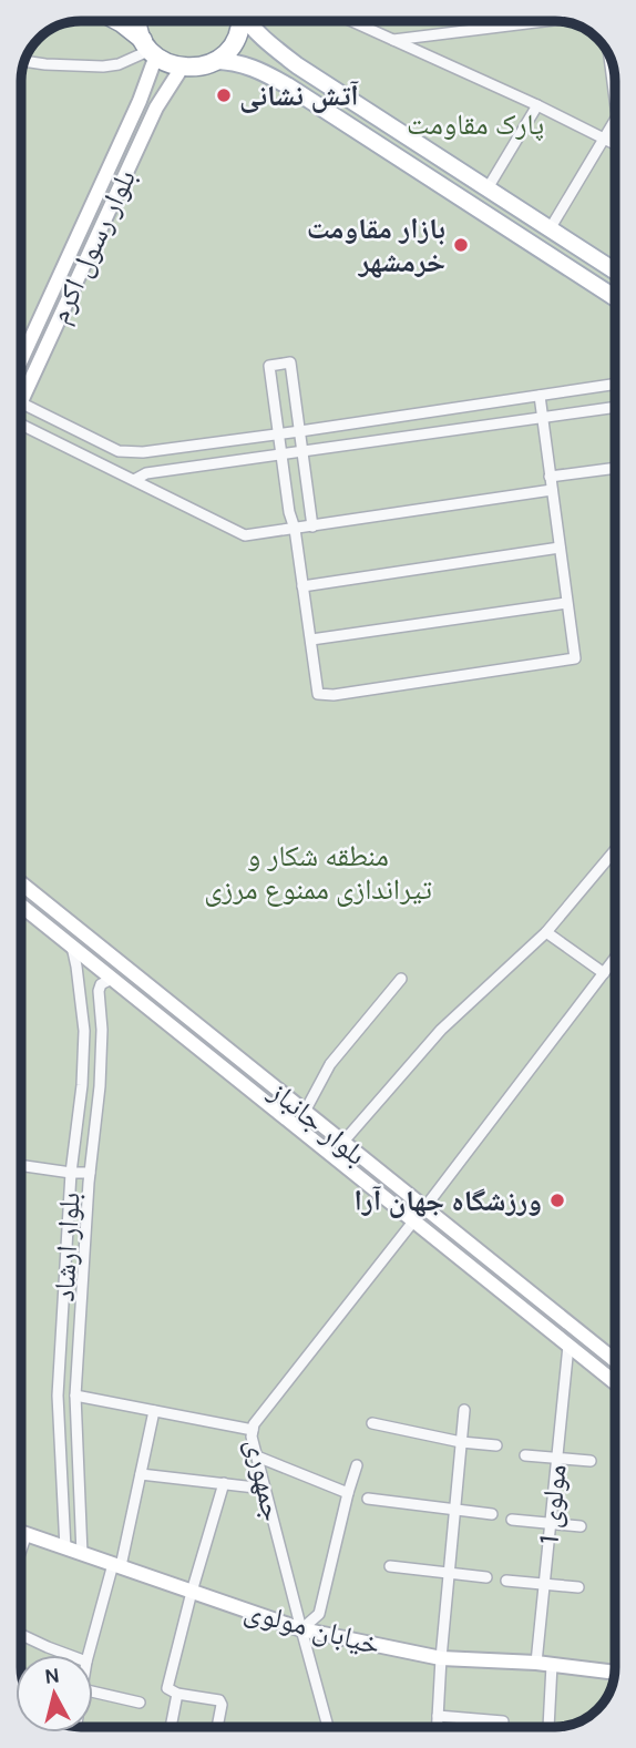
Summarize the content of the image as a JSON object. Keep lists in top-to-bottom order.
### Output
{
  "streets": {
    "main road": ["بلوار رسول اکرم", "بلوار جانباز", "خیابان مولوی"],
    "street": ["بلوار ارشاد", "جمهوری", "مولوی 1"]
  },
  "crossings": [
    ["بلوار جانباز", "بلوار ارشاد"],
    ["بلوار جانباز", "جمهوری"],
    ["بلوار جانباز", "مولوی 1"],
    ["بلوار ارشاد", "خیابان مولوی"],
    ["جمهوری", "خیابان مولوی"],
    ["مولوی 1", "خیابان مولوی"]
  ],
  "parks": ["پارک مقاومت", "منطقه شکار و تیراندازی ممنوع مرزی"],
  "places": ["آتش نشانی", "بازار مقاومت خرمشهر", "ورزشگاه جهان آرا"],
  "north": "top"
}
